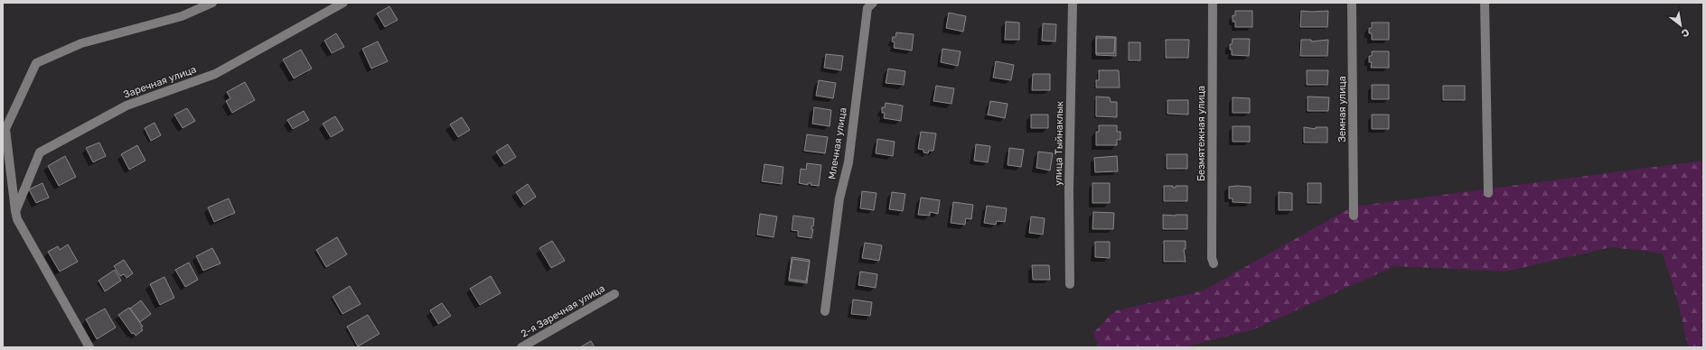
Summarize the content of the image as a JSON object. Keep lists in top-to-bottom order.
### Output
{
  "streets": {
    "street": [
      "Заречная улица",
      "Земная улица",
      "Безмятежная улица",
      "Млечная улица",
      "улица Тыйнаклык",
      "2-я Заречная улица"
    ]
  },
  "north": "bottom right"
}
